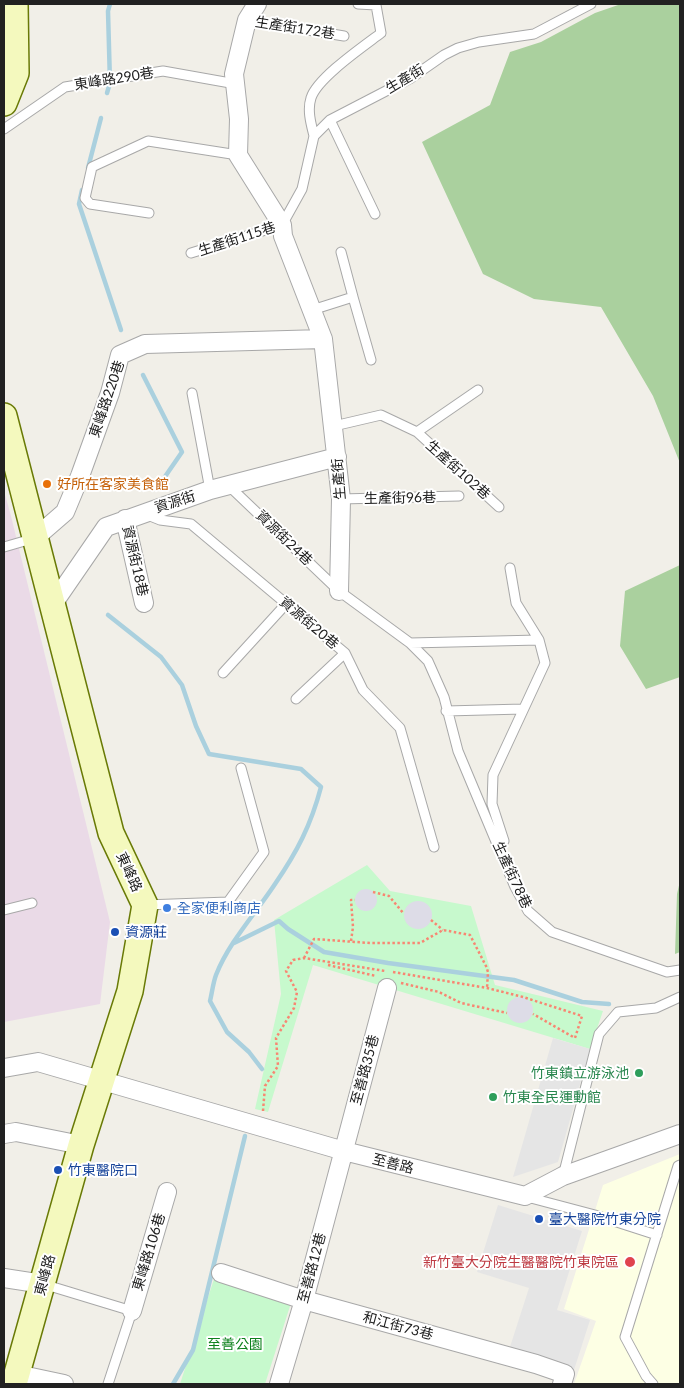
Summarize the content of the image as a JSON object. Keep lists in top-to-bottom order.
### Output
{
  "streets": {
    "main road": ["東峰路"],
    "street": [
      "生產街",
      "東峰路220巷",
      "資源街",
      "資源街18巷",
      "至善路35巷",
      "至善路",
      "東峰路106巷",
      "至善路12巷",
      "和江街73巷"
    ],
    "lane": [
      "生產街172巷",
      "東峰路290巷",
      "生產街115巷",
      "生產街102巷",
      "生產街96巷",
      "資源街24巷",
      "資源街20巷",
      "生產街78巷"
    ]
  },
  "crossings": [
    ["生產街", "生產街115巷"],
    ["生產街", "東峰路220巷"],
    ["生產街", "生產街102巷"],
    ["生產街", "生產街96巷"],
    ["生產街", "資源街"],
    ["生產街", "資源街24巷"],
    ["生產街", "生產街78巷"],
    ["東峰路220巷", "東峰路"],
    ["資源街", "資源街24巷"],
    ["資源街", "資源街18巷"],
    ["資源街", "資源街20巷"],
    ["資源街", "東峰路"],
    ["資源街24巷", "生產街78巷"],
    ["東峰路", "至善路"],
    ["至善路35巷", "至善路"],
    ["至善路35巷", "至善路12巷"],
    ["至善路", "至善路12巷"],
    ["至善路12巷", "和江街73巷"]
  ],
  "parks": ["至善公園"],
  "places": [
    "好所在客家美食館",
    "全家便利商店",
    "資源莊",
    "竹東鎮立游泳池",
    "竹東全民運動館",
    "竹東醫院口",
    "臺大醫院竹東分院",
    "新竹臺大分院生醫醫院竹東院區"
  ]
}
